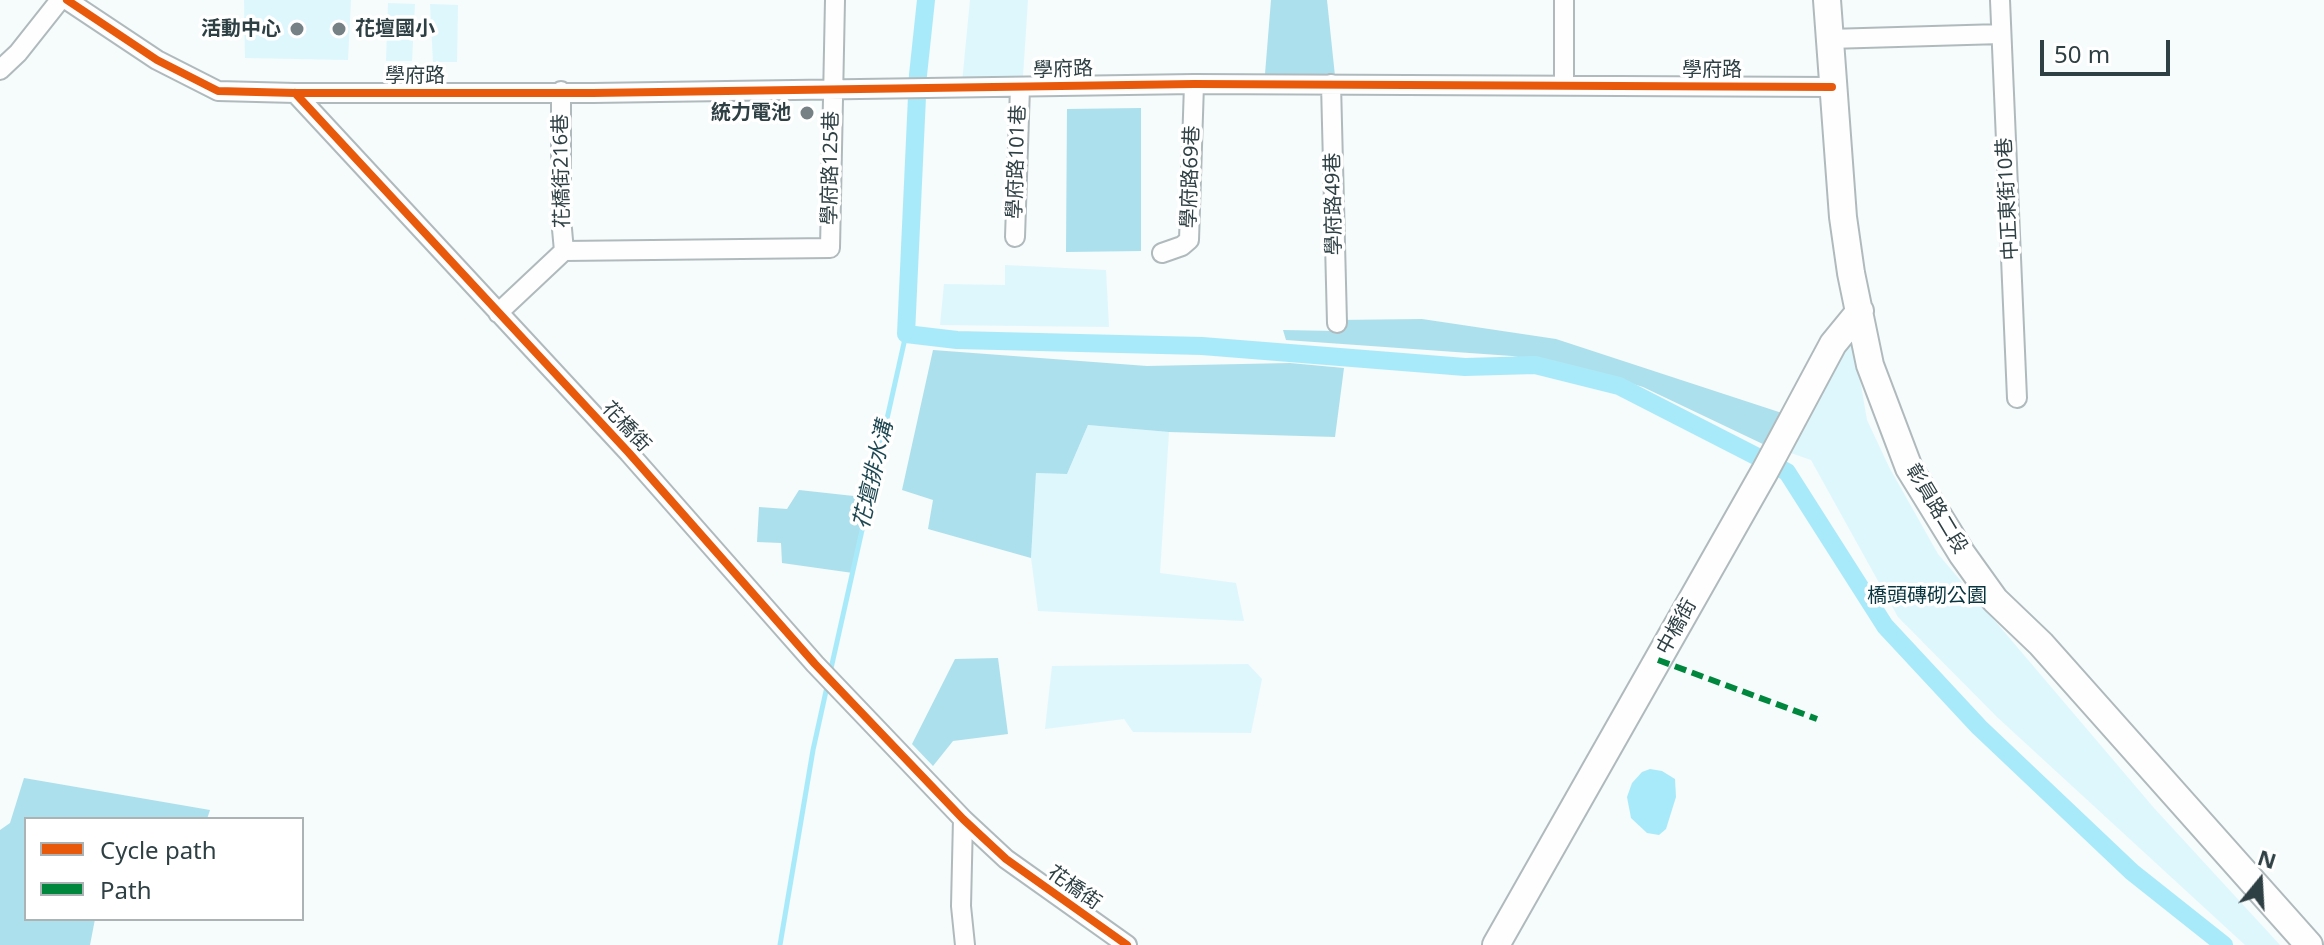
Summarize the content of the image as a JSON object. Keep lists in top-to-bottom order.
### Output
{
  "streets": {
    "main road": ["彰員路二段", "中橋街"],
    "street": [
      "學府路",
      "學府路101巷",
      "學府路125巷",
      "花橋街216巷",
      "學府路69巷",
      "中正東街10巷",
      "學府路49巷",
      "花橋街"
    ]
  },
  "crossings": [
    ["學府路", "學府路101巷"],
    ["學府路", "學府路125巷"],
    ["學府路", "花橋街216巷"],
    ["學府路", "學府路69巷"],
    ["學府路", "學府路49巷"],
    ["學府路", "花橋街"],
    ["學府路", "彰員路二段"],
    ["學府路125巷", "花橋街216巷"],
    ["彰員路二段", "中橋街"]
  ],
  "water": ["花壇排水溝"],
  "parks": ["橋頭磚砌公園"],
  "places": ["活動中心", "花壇國小", "統力電池"],
  "legend": ["Cycle path", "Path"],
  "scale_bar": "50 m",
  "north": "top"
}
